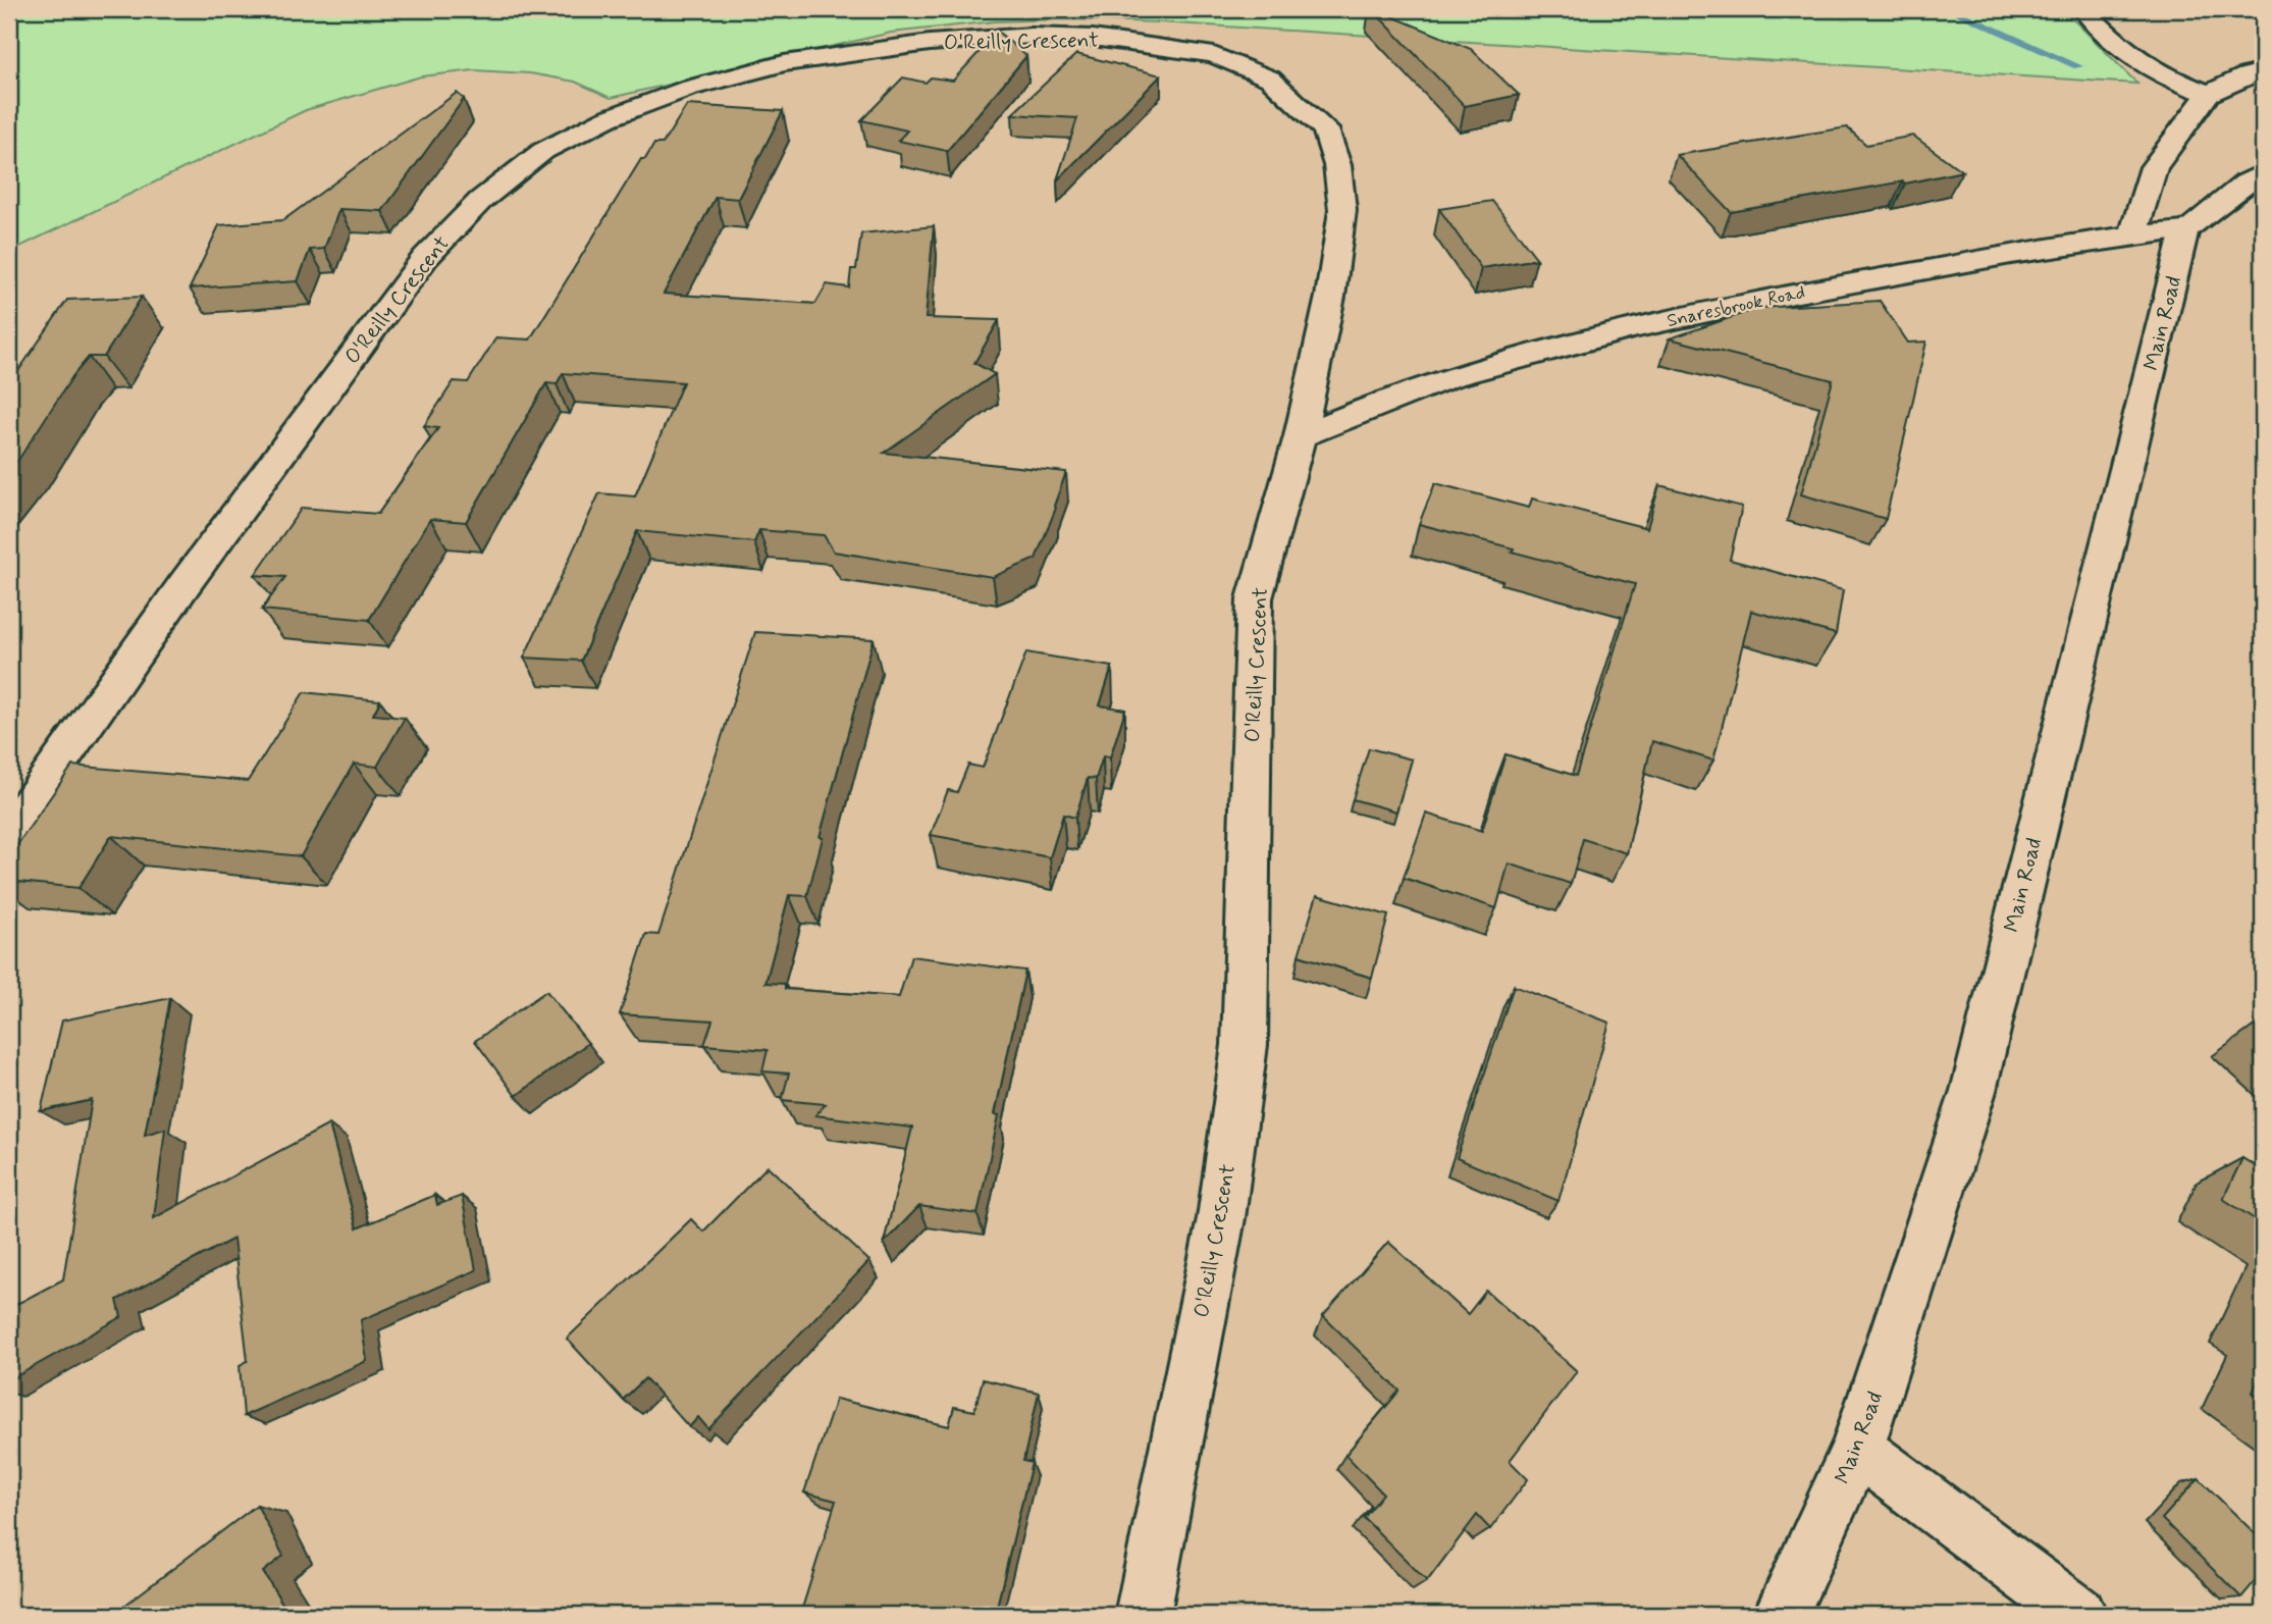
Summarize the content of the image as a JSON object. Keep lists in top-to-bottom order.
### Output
{
  "streets": {
    "street": ["O'Reilly Crescent", "Snaresbrook Road", "Main Road"]
  },
  "crossings": [
    ["O'Reilly Crescent", "Snaresbrook Road"],
    ["Snaresbrook Road", "Main Road"]
  ]
}
